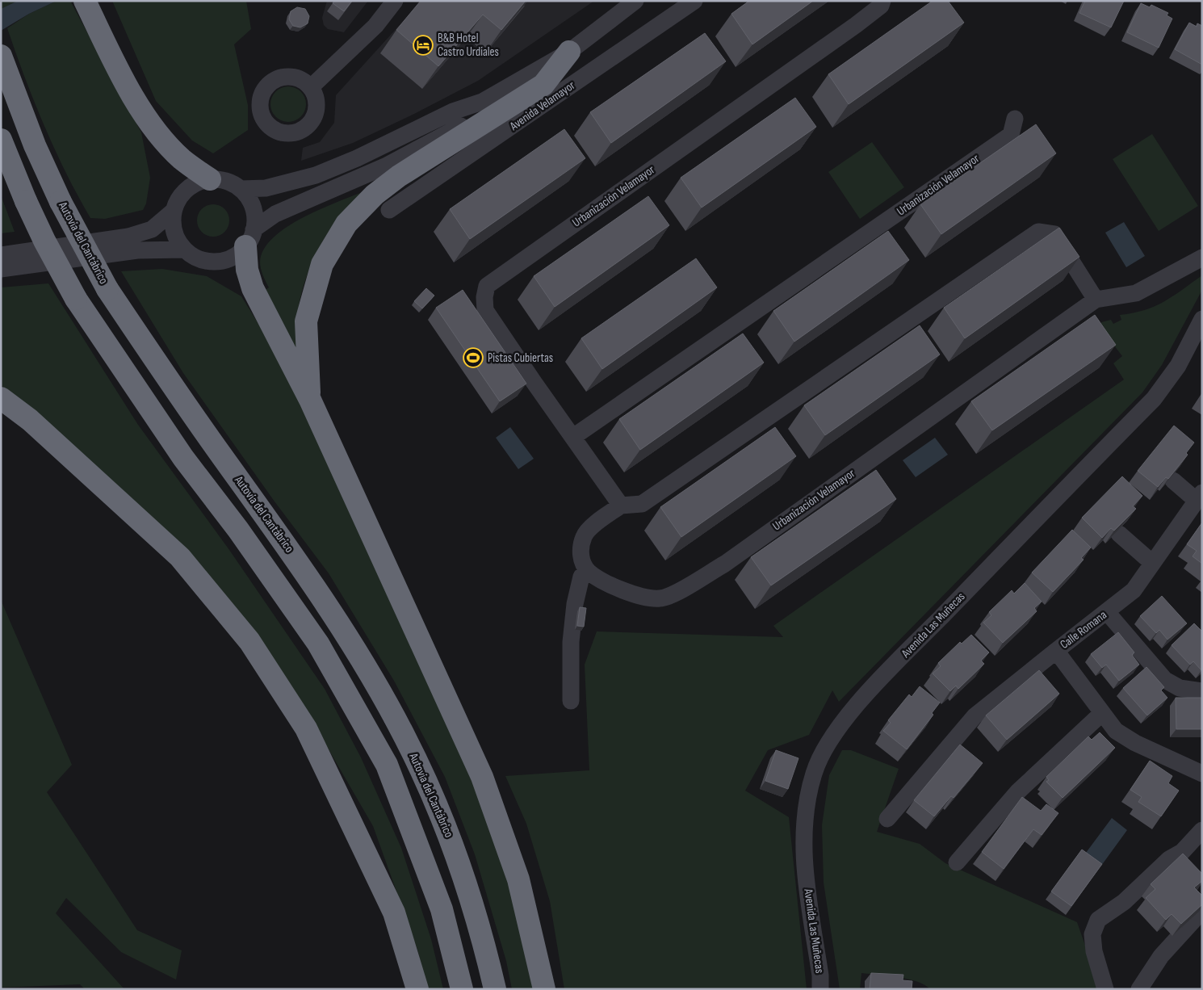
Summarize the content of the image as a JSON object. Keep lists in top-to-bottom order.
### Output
{
  "streets": {
    "highway": ["Autovía del Cantábrico"],
    "street": [
      "Avenida Velamayor",
      "Urbanización Velamayor",
      "Avenida Las Muñecas",
      "Calle Romana"
    ]
  },
  "places": {
    "hotel": ["B&B Hotel Castro Urdiales"],
    "sports": ["Pistas Cubiertas"]
  }
}
